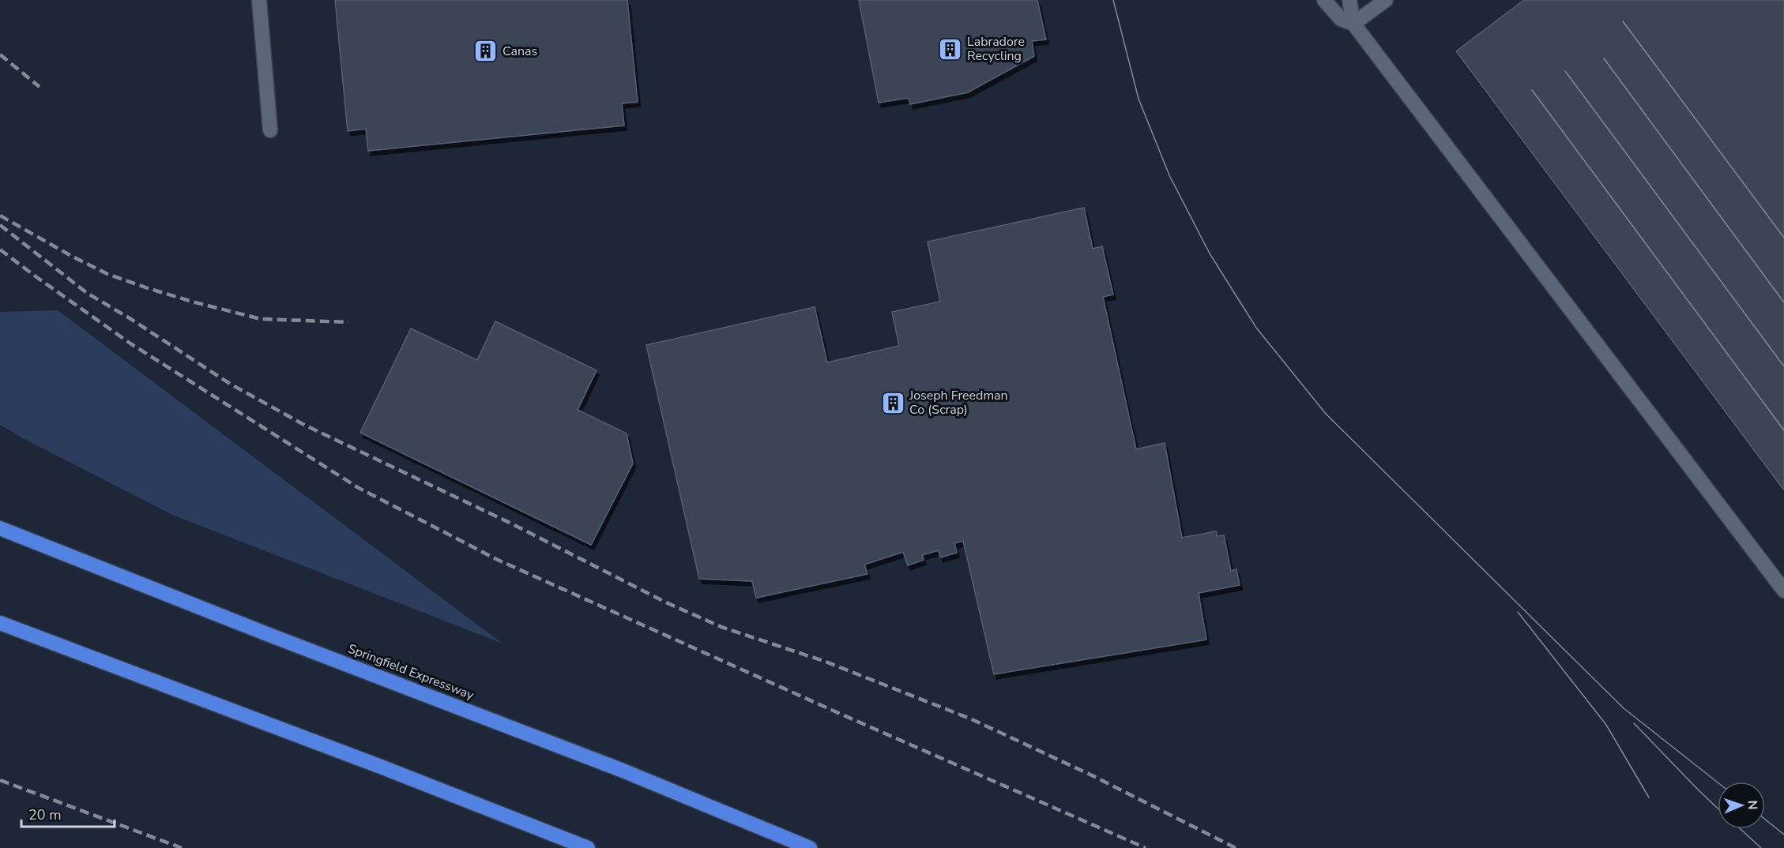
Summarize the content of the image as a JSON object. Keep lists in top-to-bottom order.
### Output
{
  "streets": {
    "highway": ["Springfield Expressway"]
  },
  "places": {
    "building": ["Labradore Recycling", "Canas", "Joseph Freedman Co (Scrap)"]
  },
  "scale_bar": "20 m",
  "north": "right"
}
